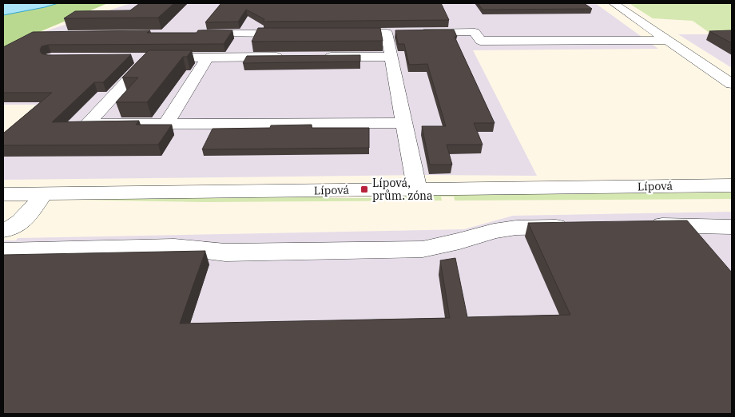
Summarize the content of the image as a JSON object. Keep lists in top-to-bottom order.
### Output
{
  "streets": {
    "street": ["Lípová"]
  },
  "places": {
    "transit": ["Lípová, prům. zóna"]
  }
}
